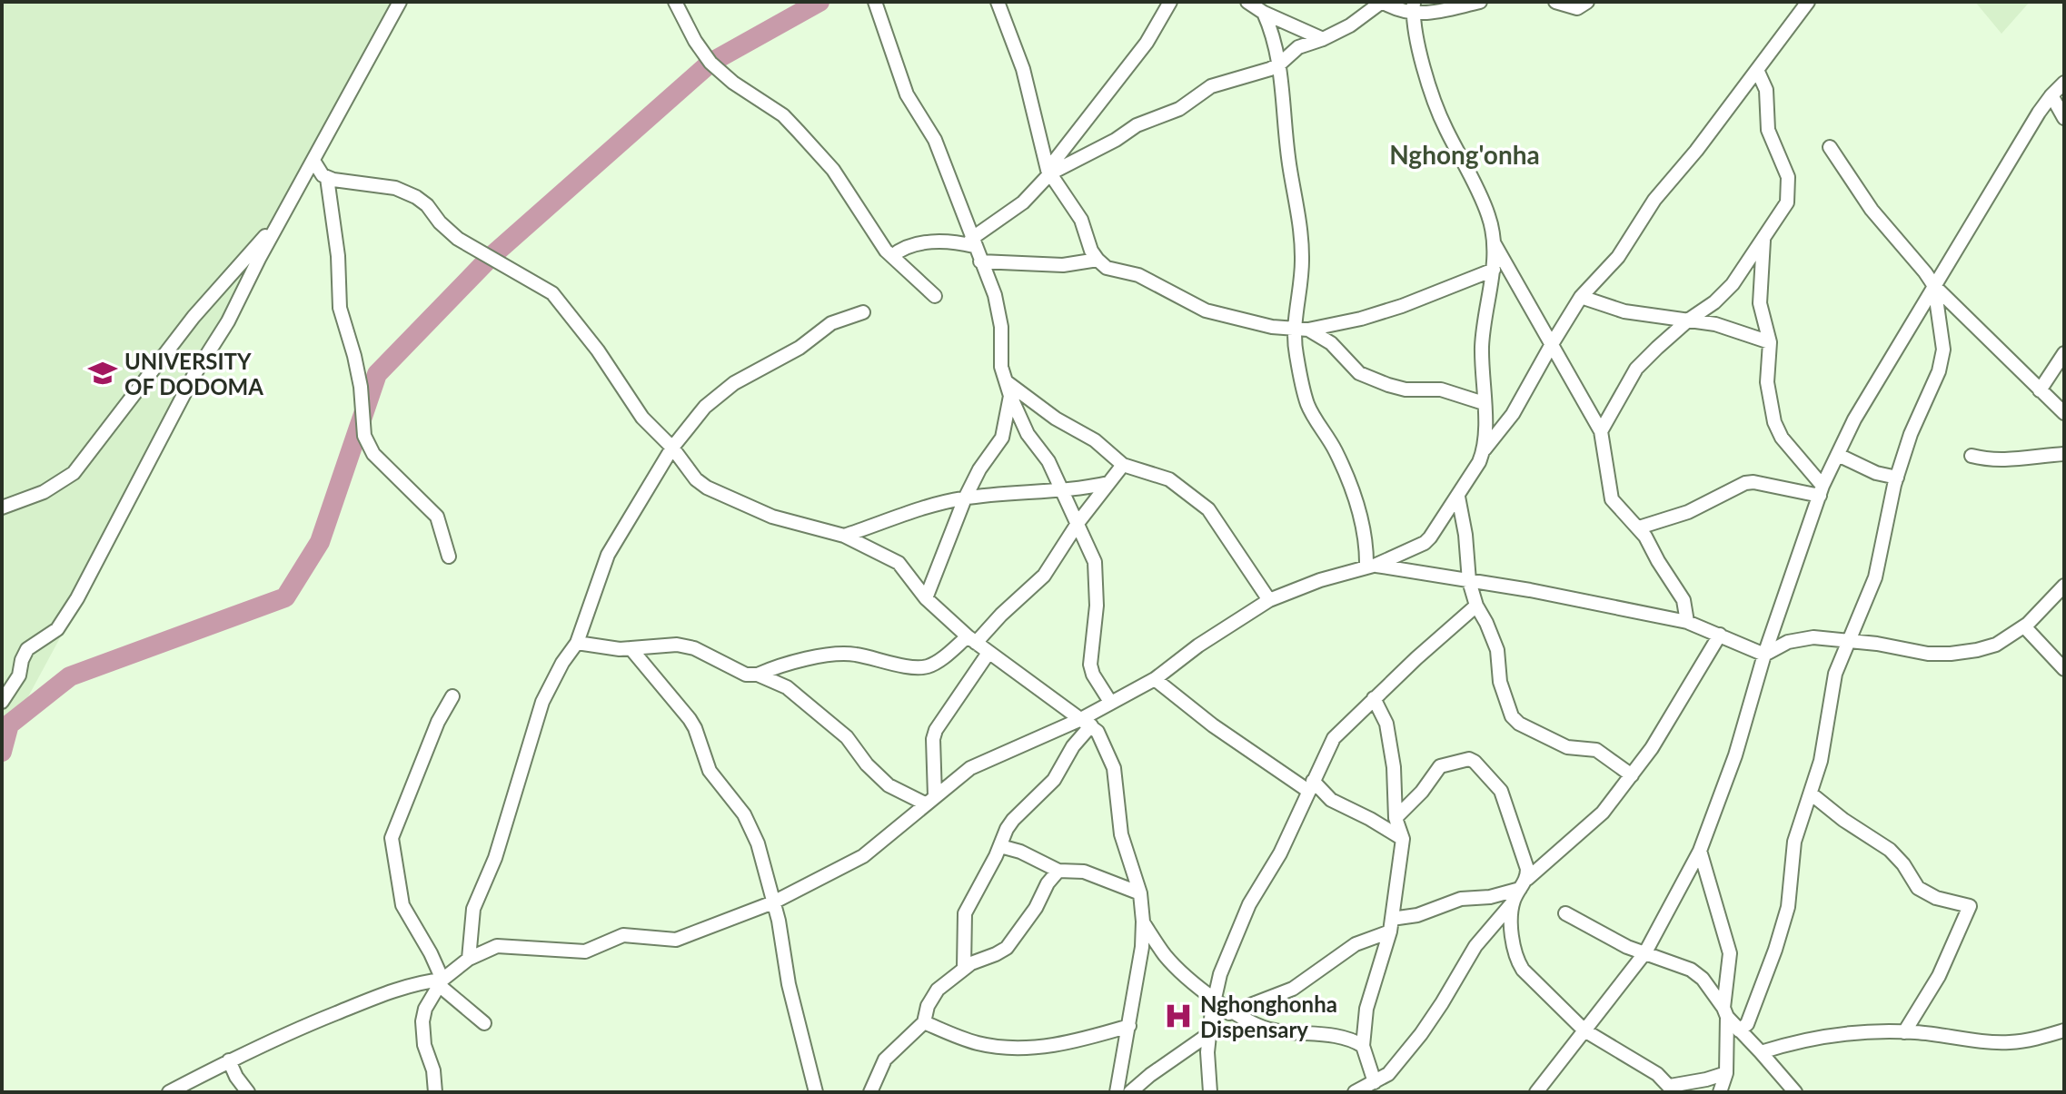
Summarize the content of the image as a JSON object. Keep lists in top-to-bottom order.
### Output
{
  "districts": ["Nghong'onha"],
  "places": {
    "school or university": ["UNIVERSITY OF DODOMA"],
    "hospital": ["Nghonghonha Dispensary"]
  }
}
